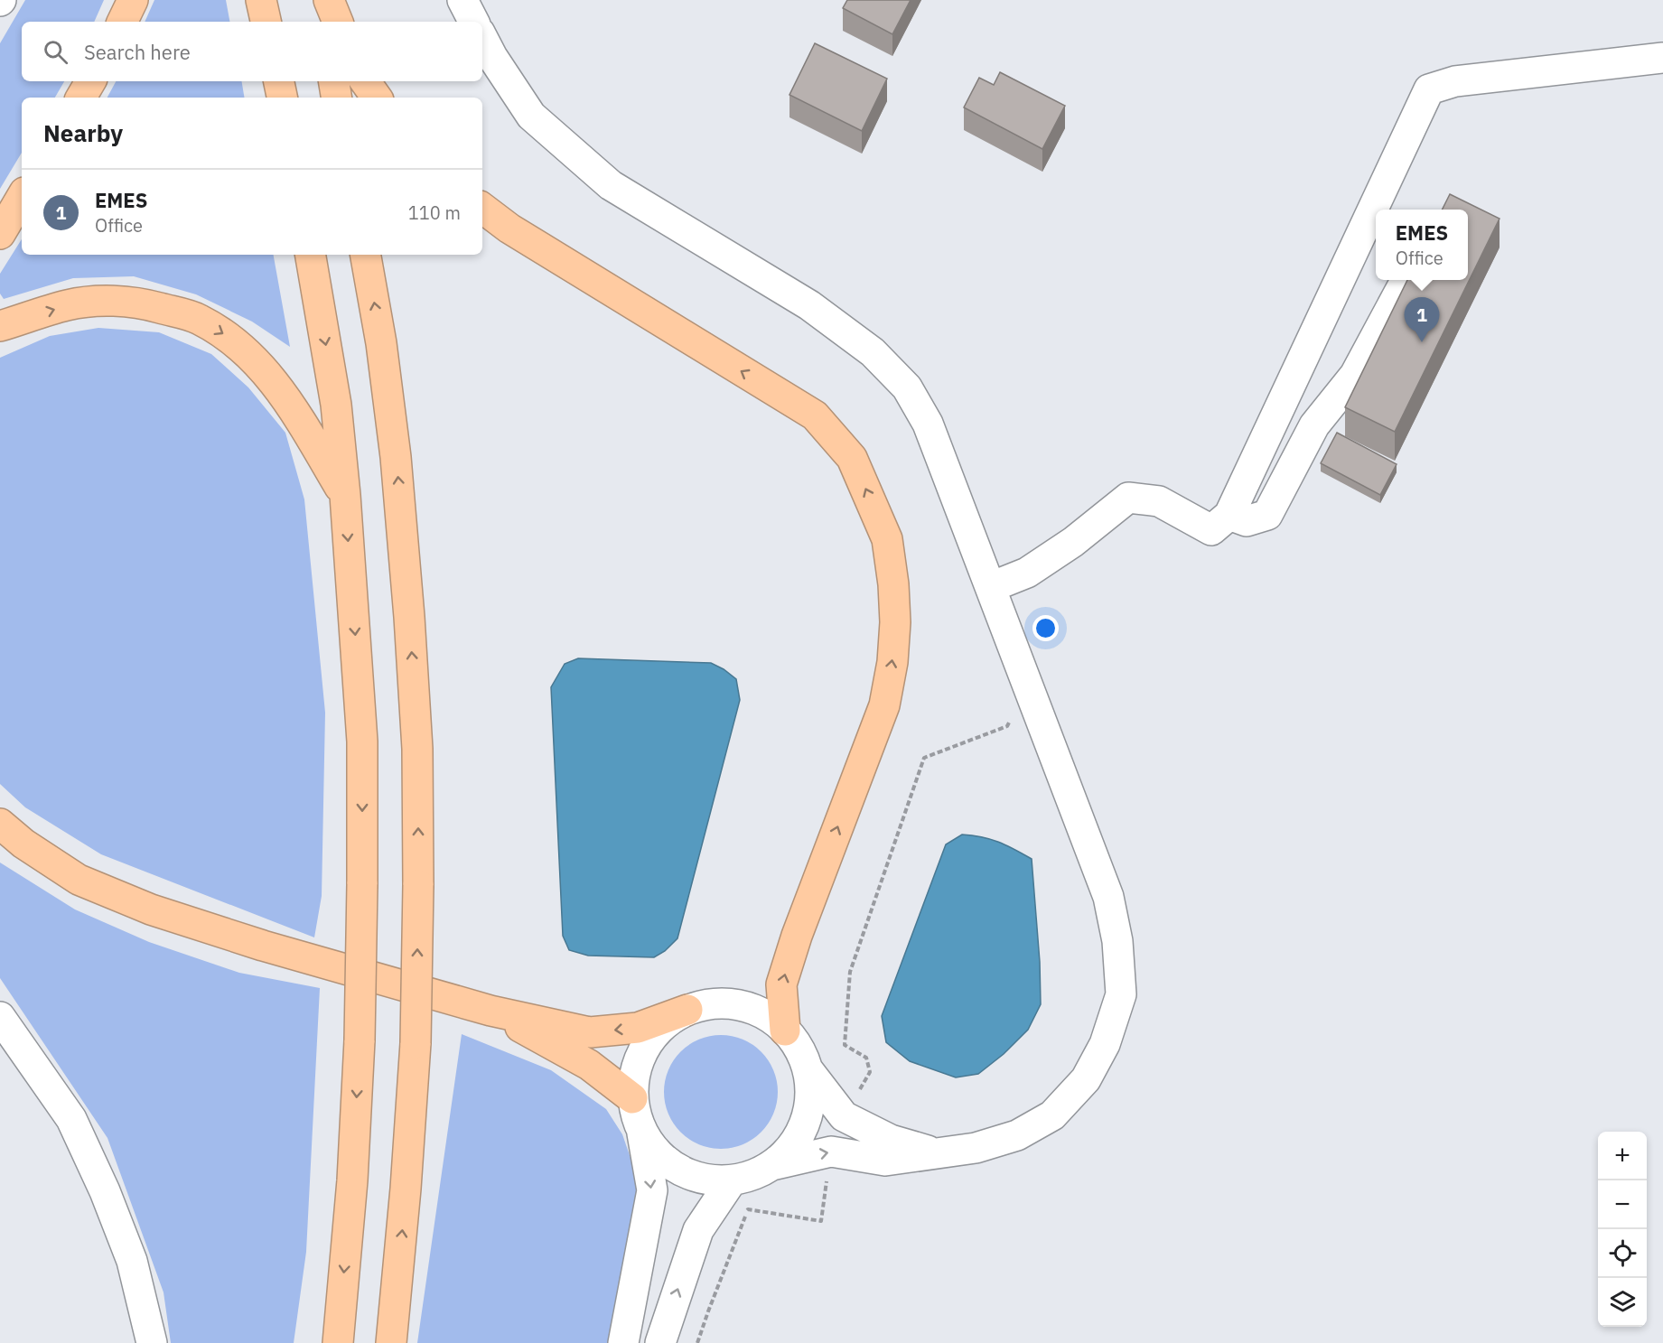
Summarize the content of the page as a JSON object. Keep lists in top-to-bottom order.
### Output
{
  "page": {
    "search": "Search here",
    "heading": "Nearby",
    "list": [
      {
        "mark": "1",
        "name": "EMES",
        "note": "Office",
        "value": "110 m"
      }
    ],
    "popup": ["EMES", "Office"],
    "pins": "1",
    "map_buttons": ["+", "−"]
  }
}
